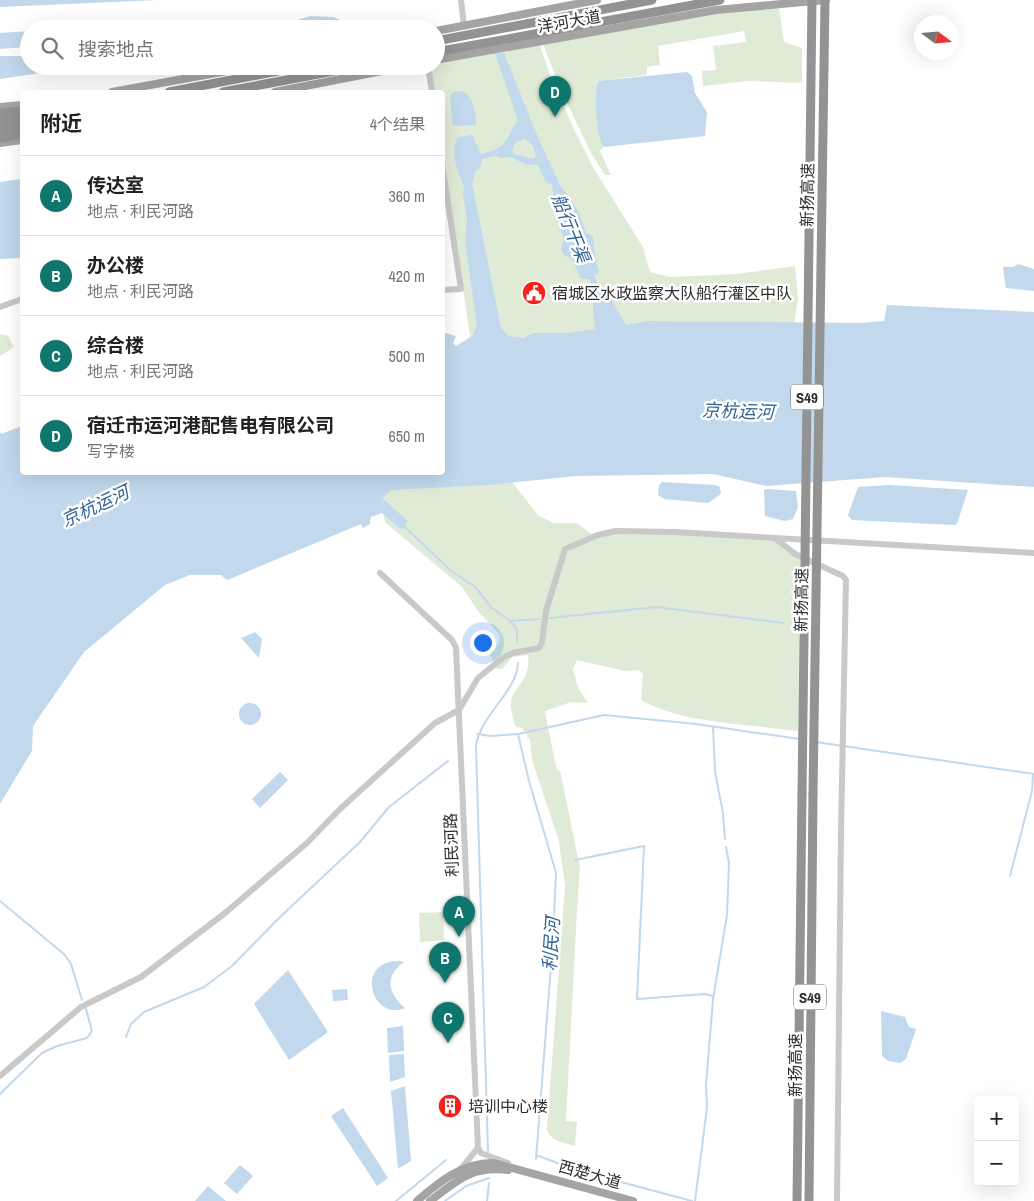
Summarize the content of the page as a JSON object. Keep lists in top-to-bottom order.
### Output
{
  "streets": {
    "highway": ["洋河大道", "新扬高速", "S49"],
    "main road": ["西楚大道"],
    "street": ["利民河路"]
  },
  "crossings": [
    ["洋河大道", "新扬高速"]
  ],
  "water": ["船行干渠", "京杭运河", "利民河"],
  "places": {
    "public building": ["宿城区水政监察大队船行灌区中队"],
    "building": ["培训中心楼"]
  },
  "north": "right",
  "page": {
    "search": "搜索地点",
    "pins": [
      "D",
      "A",
      "B",
      "C"
    ],
    "heading": ["附近", "4个结果"],
    "list": [
      {
        "mark": "A",
        "name": "传达室",
        "note": "地点 · 利民河路",
        "value": "360 m"
      },
      {
        "mark": "B",
        "name": "办公楼",
        "note": "地点 · 利民河路",
        "value": "420 m"
      },
      {
        "mark": "C",
        "name": "综合楼",
        "note": "地点 · 利民河路",
        "value": "500 m"
      },
      {
        "mark": "D",
        "name": "宿迁市运河港配售电有限公司",
        "note": "写字楼",
        "value": "650 m"
      }
    ],
    "map_buttons": ["+", "−"]
  }
}
